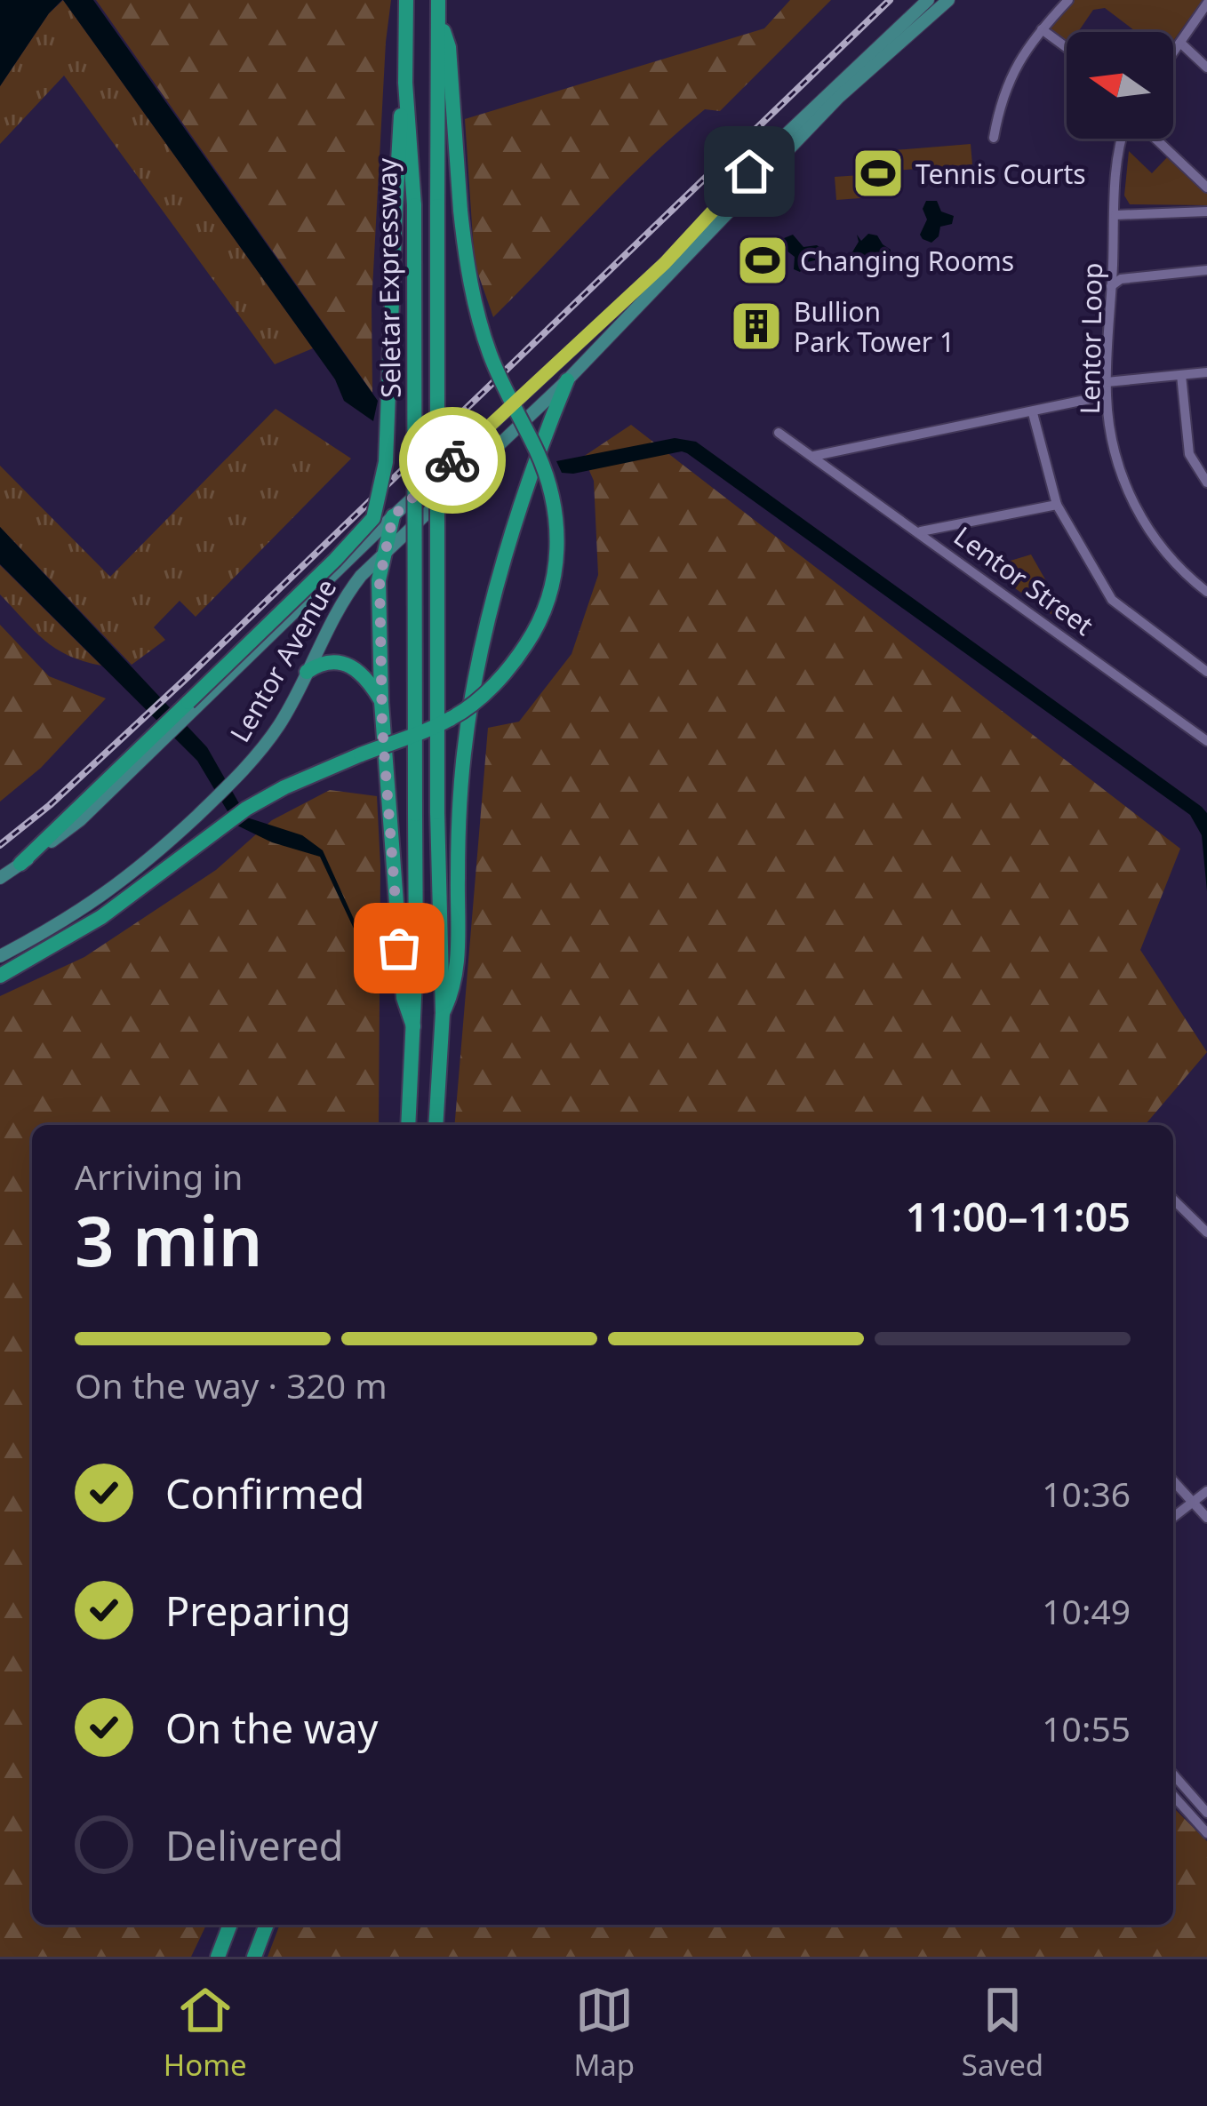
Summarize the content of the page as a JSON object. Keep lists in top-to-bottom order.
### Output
{
  "streets": {
    "highway": ["Seletar Expressway"],
    "main road": ["Lentor Avenue"],
    "street": ["Lentor Loop", "Lentor Street"]
  },
  "places": {
    "sports": ["Tennis Courts", "Changing Rooms"],
    "building": ["Bullion Park Tower 1"]
  },
  "north": "left",
  "page": {
    "heading": ["3 min", "Arriving in", "11:00–11:05"],
    "bar": "On the way · 320 m",
    "list": [
      ["Confirmed", "10:36"],
      ["Preparing", "10:49"],
      ["On the way", "10:55"],
      "Delivered"
    ],
    "tabs": ["Home", "Map", "Saved"]
  }
}
